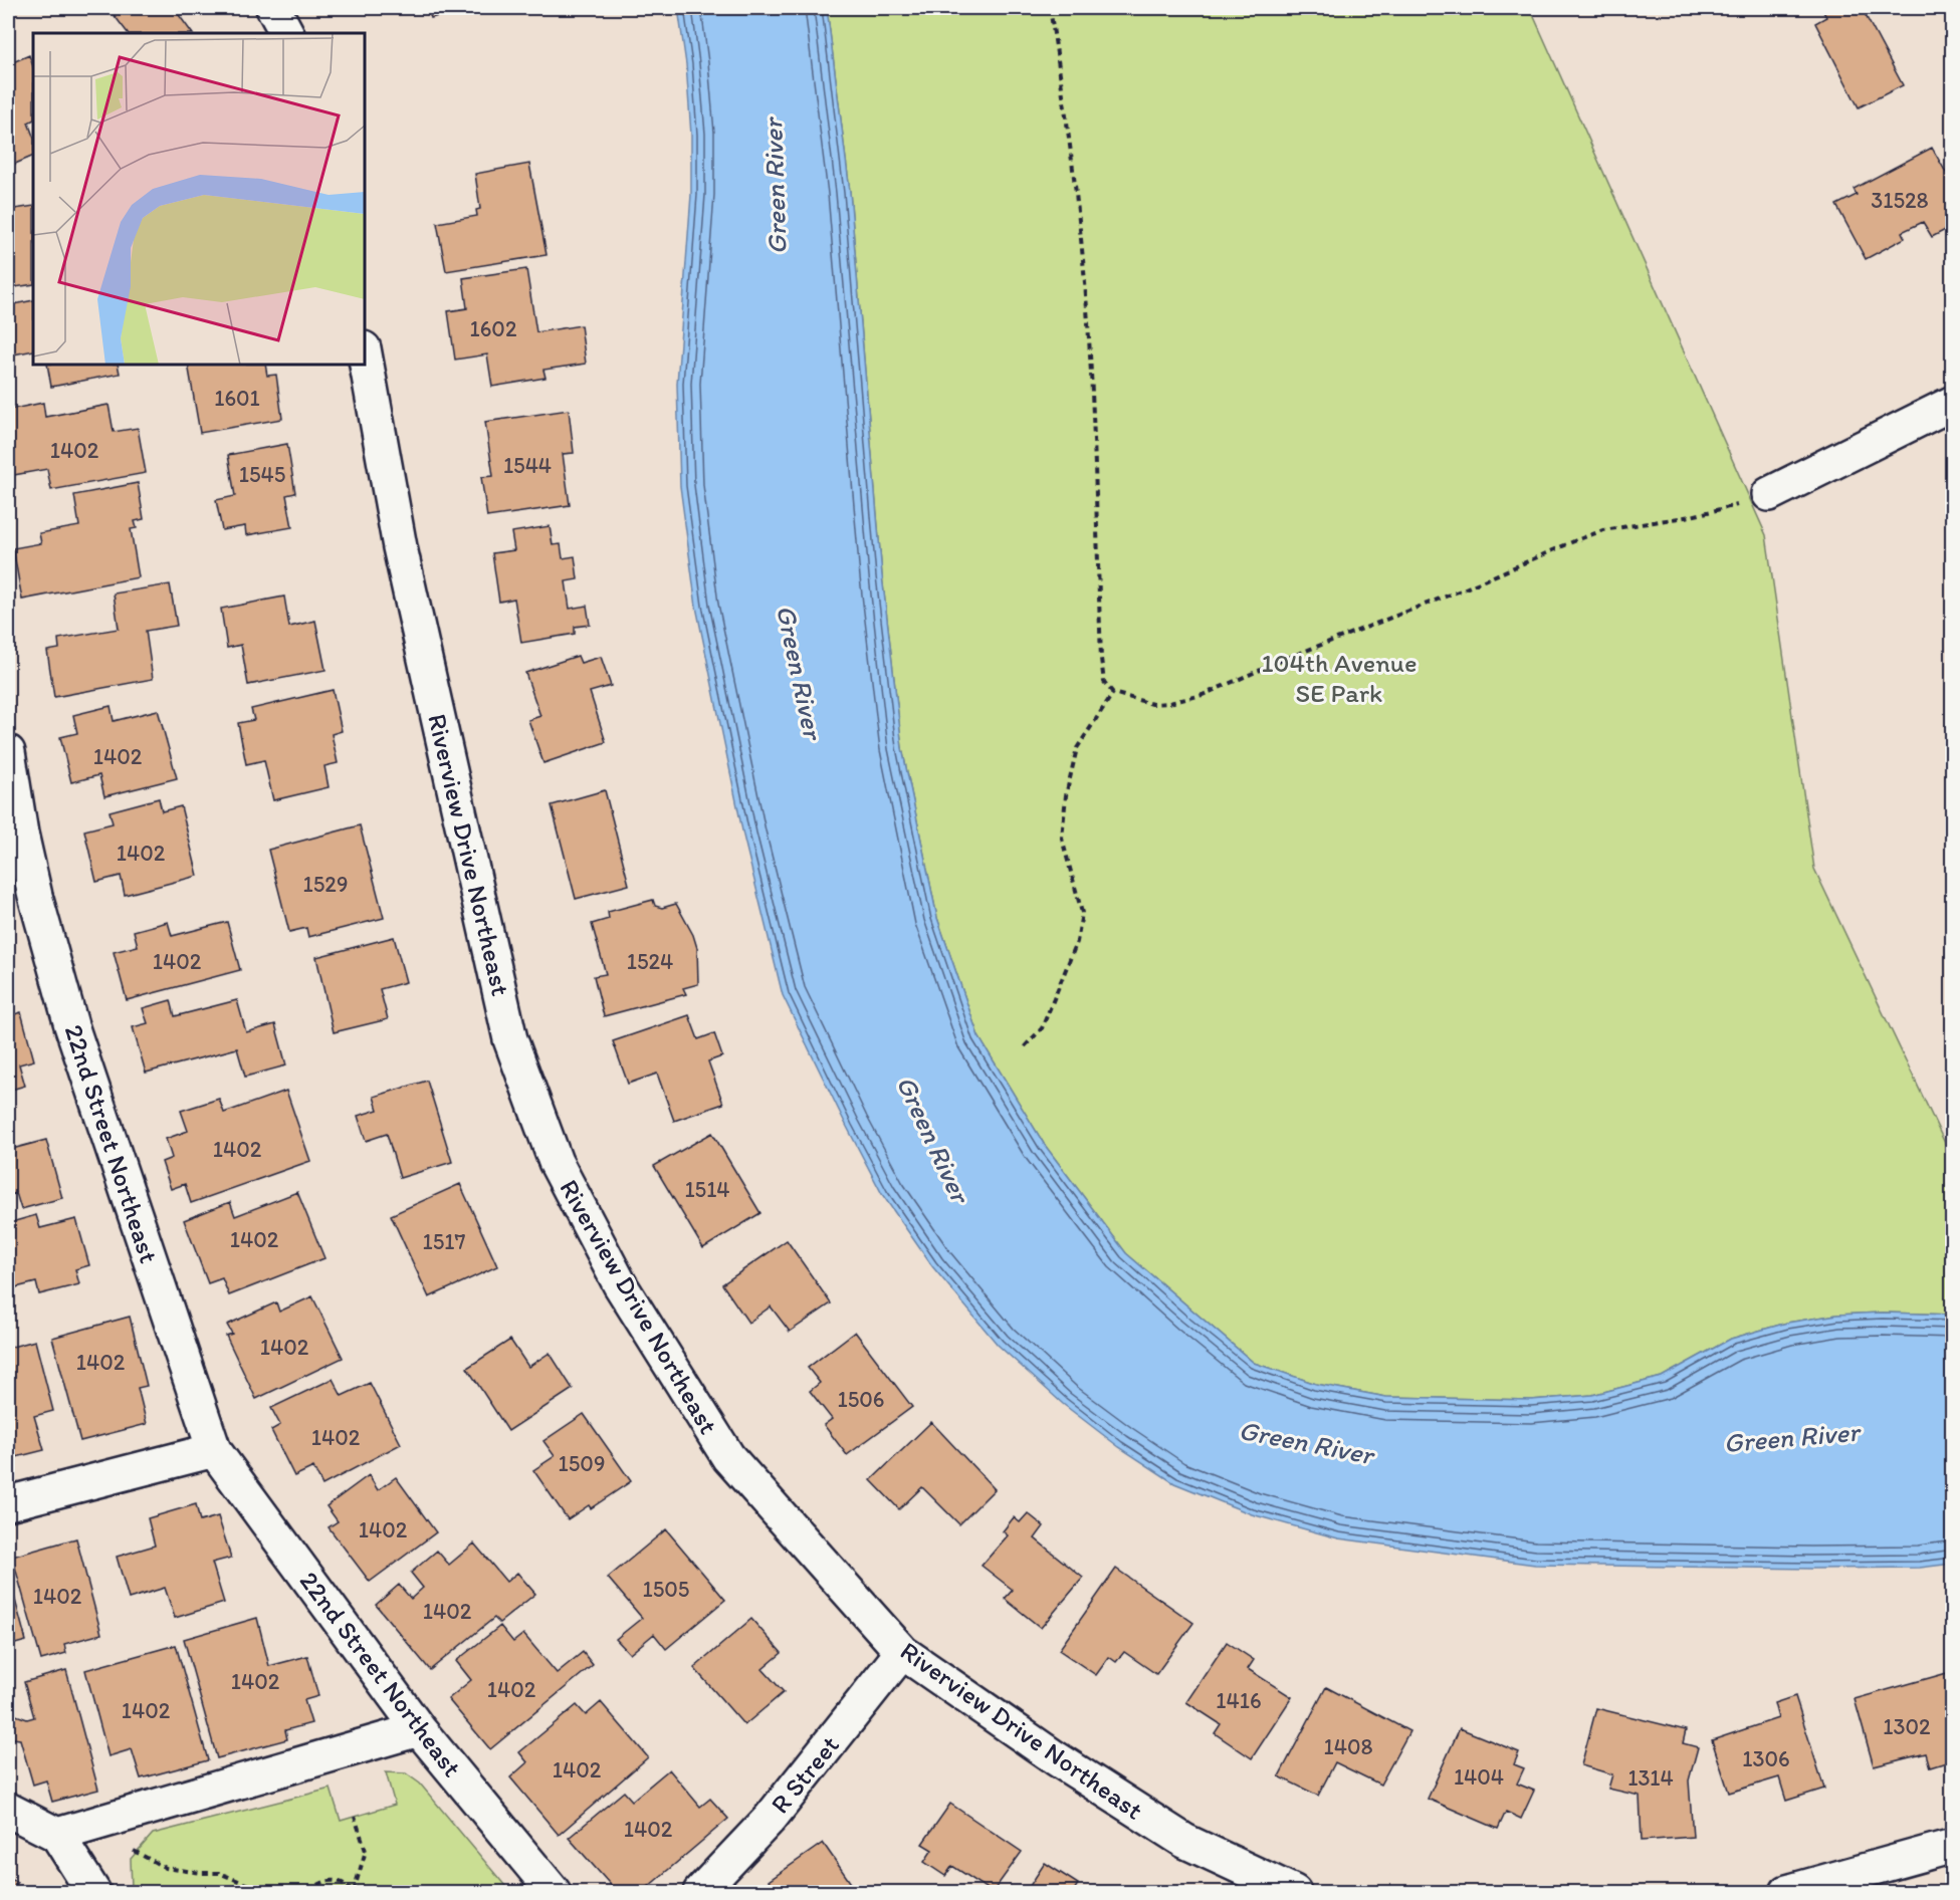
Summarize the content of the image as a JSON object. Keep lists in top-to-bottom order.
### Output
{
  "streets": {
    "street": ["Riverview Drive Northeast", "22nd Street Northeast", "R Street"]
  },
  "crossings": [
    ["Riverview Drive Northeast", "R Street"]
  ],
  "water": ["Green River"],
  "parks": ["104th Avenue SE Park"],
  "house_numbers": [
    "31528",
    "1602",
    "1601",
    "1402",
    "1544",
    "1545",
    "1402",
    "1402",
    "1529",
    "1402",
    "1524",
    "1402",
    "1514",
    "1402",
    "1517",
    "1402",
    "1402",
    "1506",
    "1402",
    "1509",
    "1402",
    "1505",
    "1402",
    "1402",
    "1402",
    "1402",
    "1416",
    "1402",
    "1302",
    "1408",
    "1306",
    "1402",
    "1404",
    "1314",
    "1402"
  ]
}
